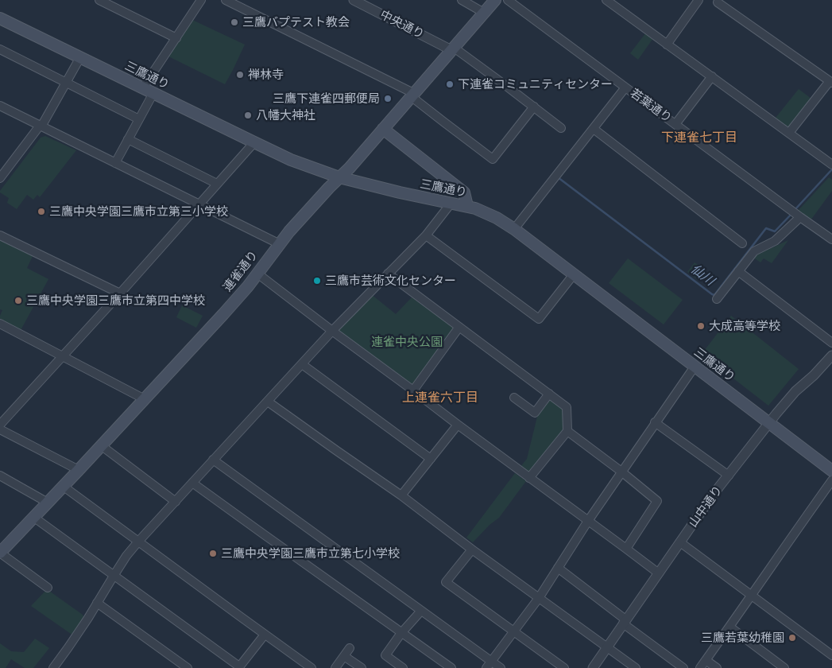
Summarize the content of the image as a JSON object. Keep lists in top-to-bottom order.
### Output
{
  "streets": {
    "main road": ["三鷹通り", "連雀通り"],
    "street": ["中央通り", "若葉通り", "山中通り"]
  },
  "crossings": [
    ["中央通り", "連雀通り"],
    ["三鷹通り", "連雀通り"],
    ["三鷹通り", "山中通り"]
  ],
  "districts": ["下連雀七丁目", "上連雀六丁目"],
  "water": ["仙川"],
  "parks": ["連雀中央公園"],
  "places": [
    "三鷹バプテスト教会",
    "禅林寺",
    "下連雀コミュニティセンター",
    "三鷹下連雀四郵便局",
    "八幡大神社",
    "三鷹中央学園三鷹市立第三小学校",
    "三鷹市芸術文化センター",
    "三鷹中央学園三鷹市立第四中学校",
    "大成高等学校",
    "三鷹中央学園三鷹市立第七小学校",
    "三鷹若葉幼稚園"
  ]
}
